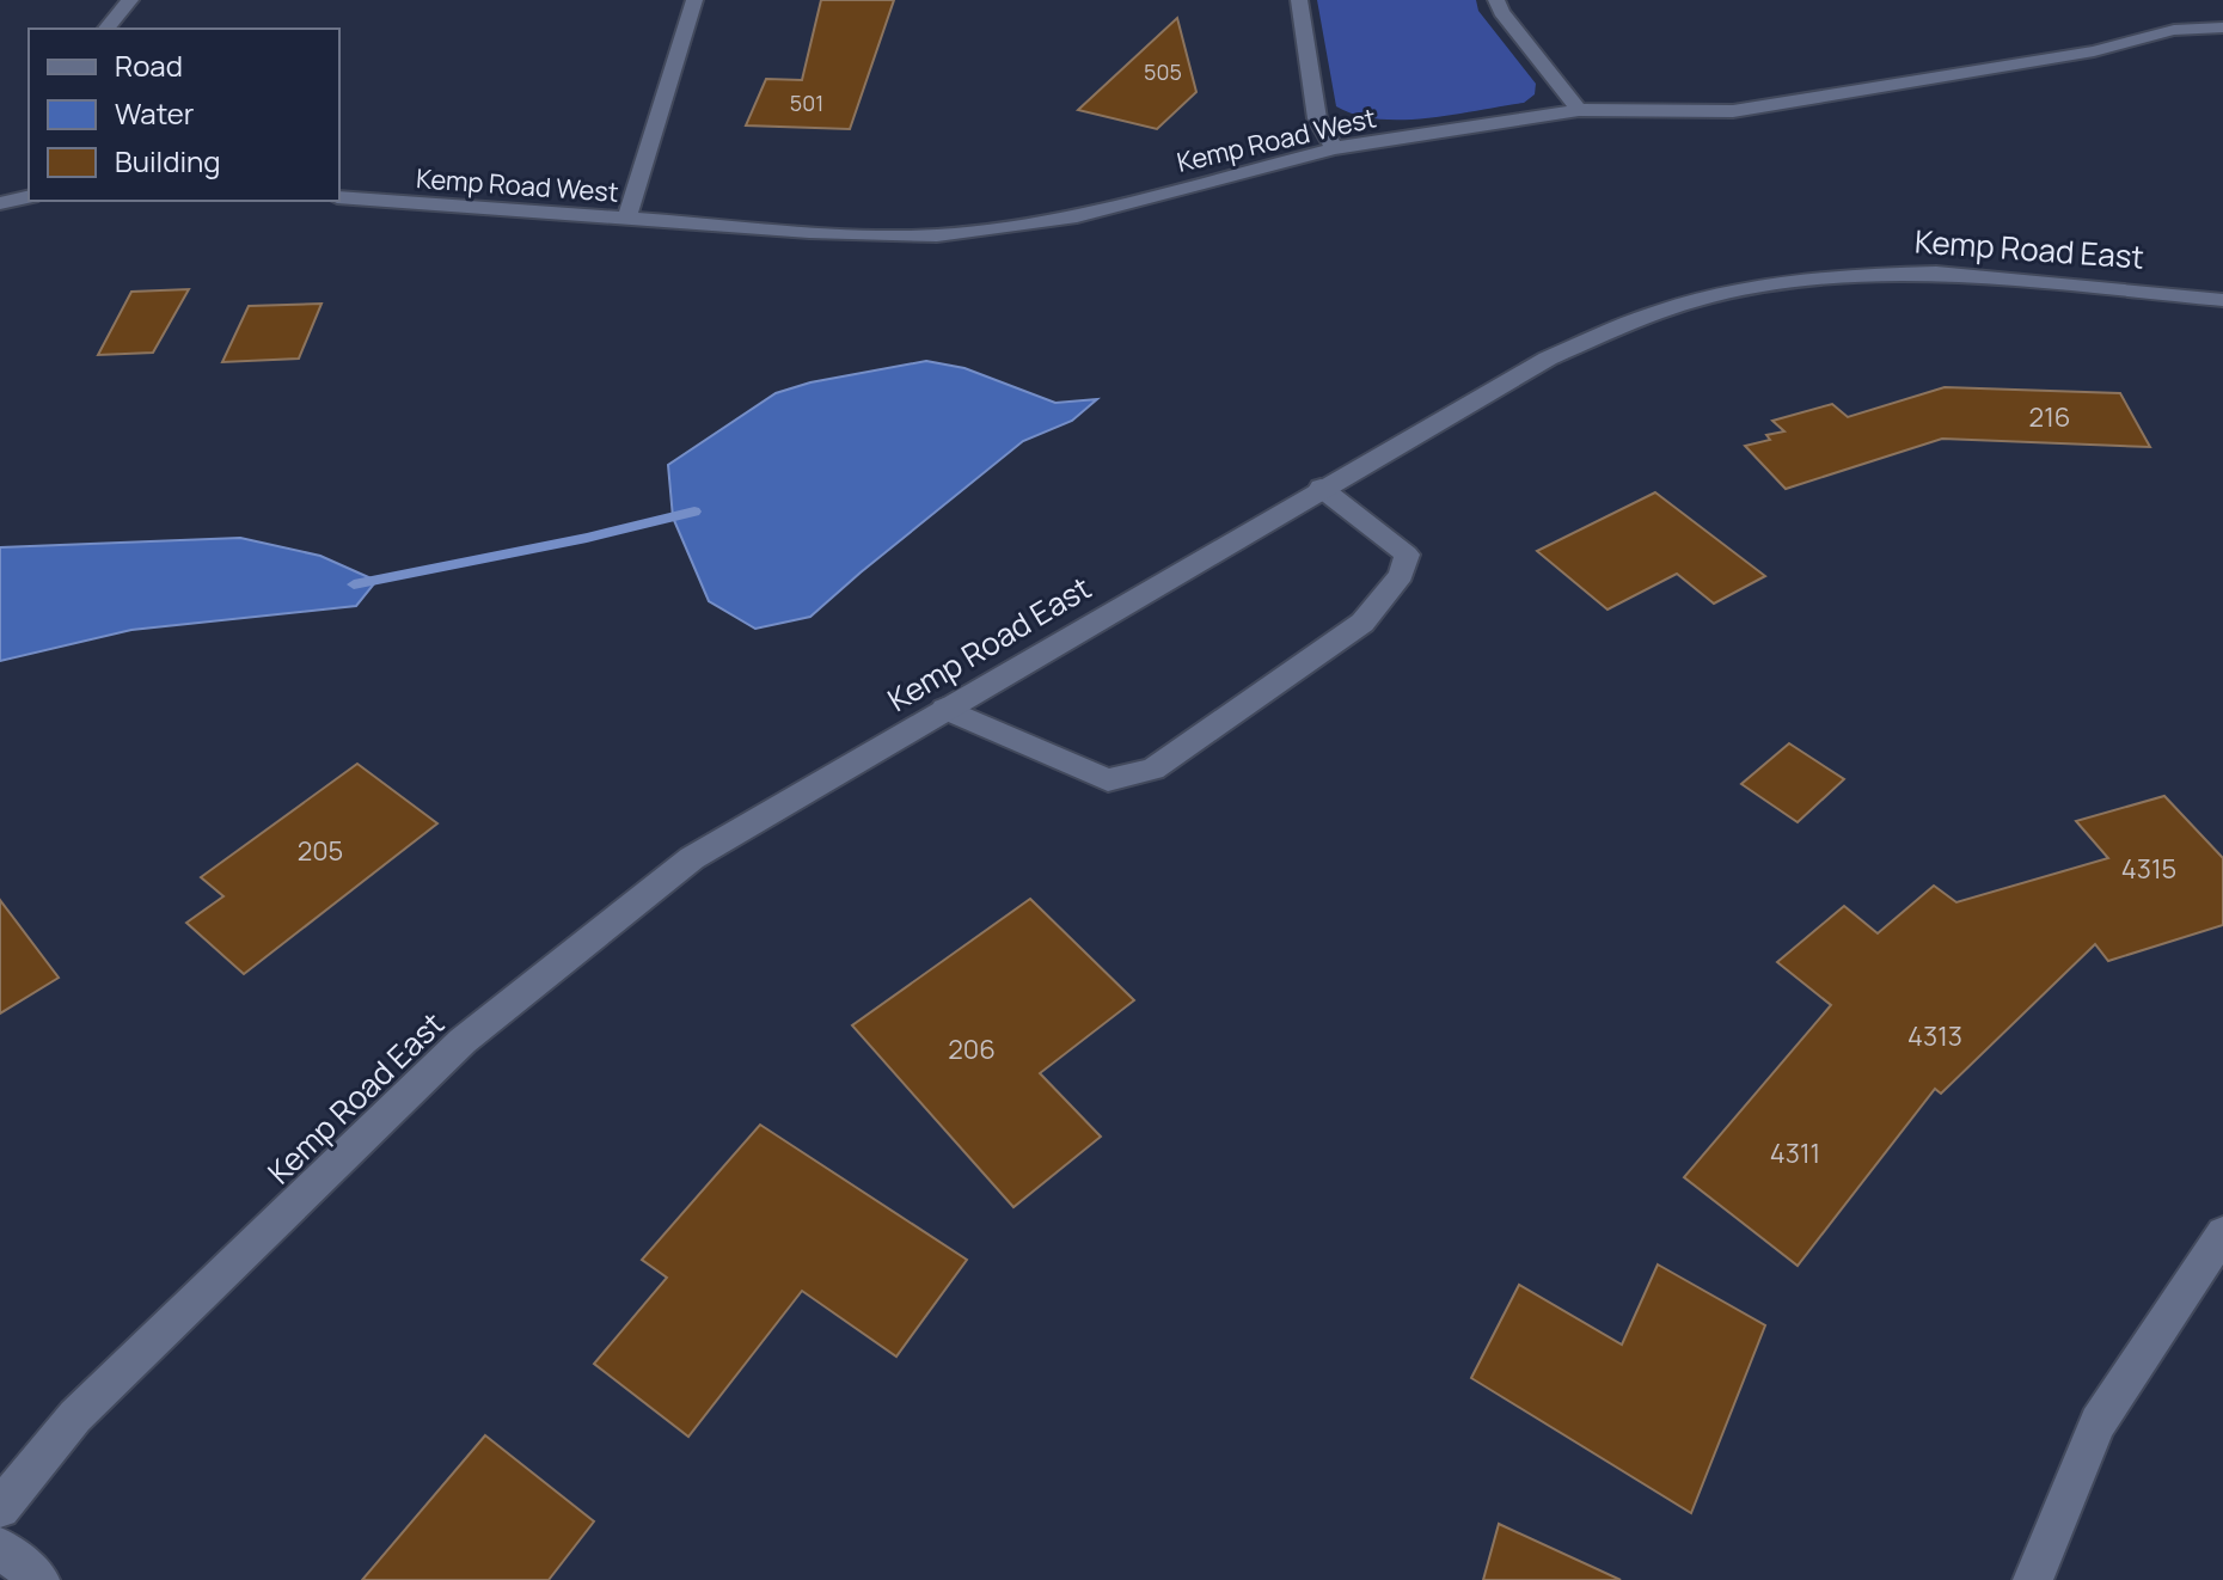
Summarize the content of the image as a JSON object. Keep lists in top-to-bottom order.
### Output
{
  "streets": {
    "street": ["Kemp Road West", "Kemp Road East"]
  },
  "house_numbers": [
    "505",
    "501",
    "216",
    "205",
    "4315",
    "4313",
    "206",
    "4311"
  ],
  "legend": ["Road", "Water", "Building"]
}
